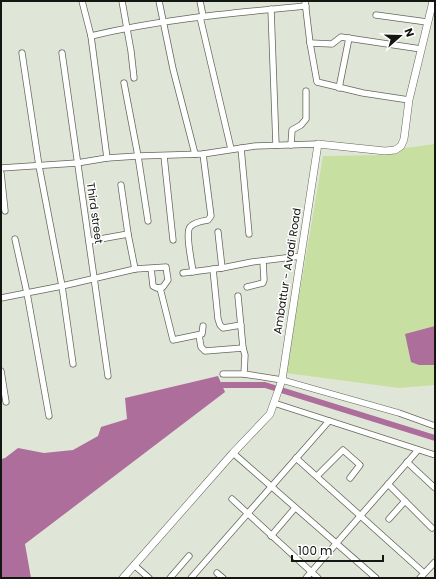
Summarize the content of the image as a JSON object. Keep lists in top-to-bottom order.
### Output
{
  "streets": {
    "street": ["Third street", "Ambattur - Avadi Road"]
  },
  "scale_bar": "100 m",
  "north": "right"
}
